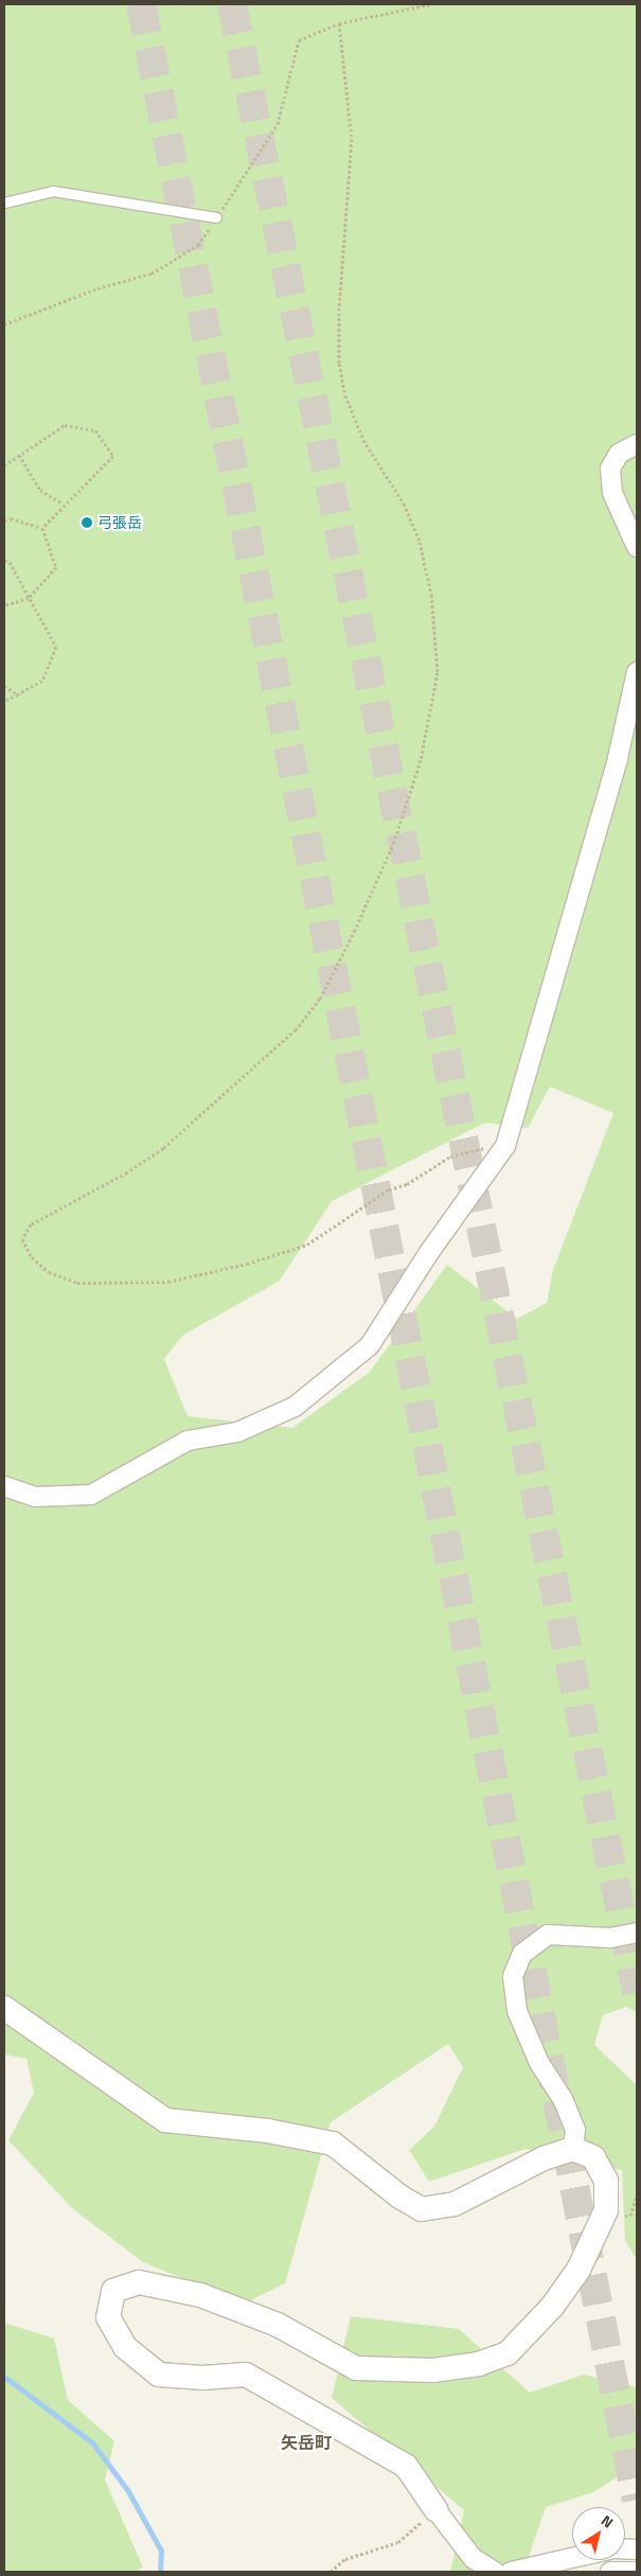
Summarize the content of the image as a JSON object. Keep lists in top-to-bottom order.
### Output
{
  "districts": ["矢岳町"],
  "places": ["弓張岳"],
  "north": "top right"
}
